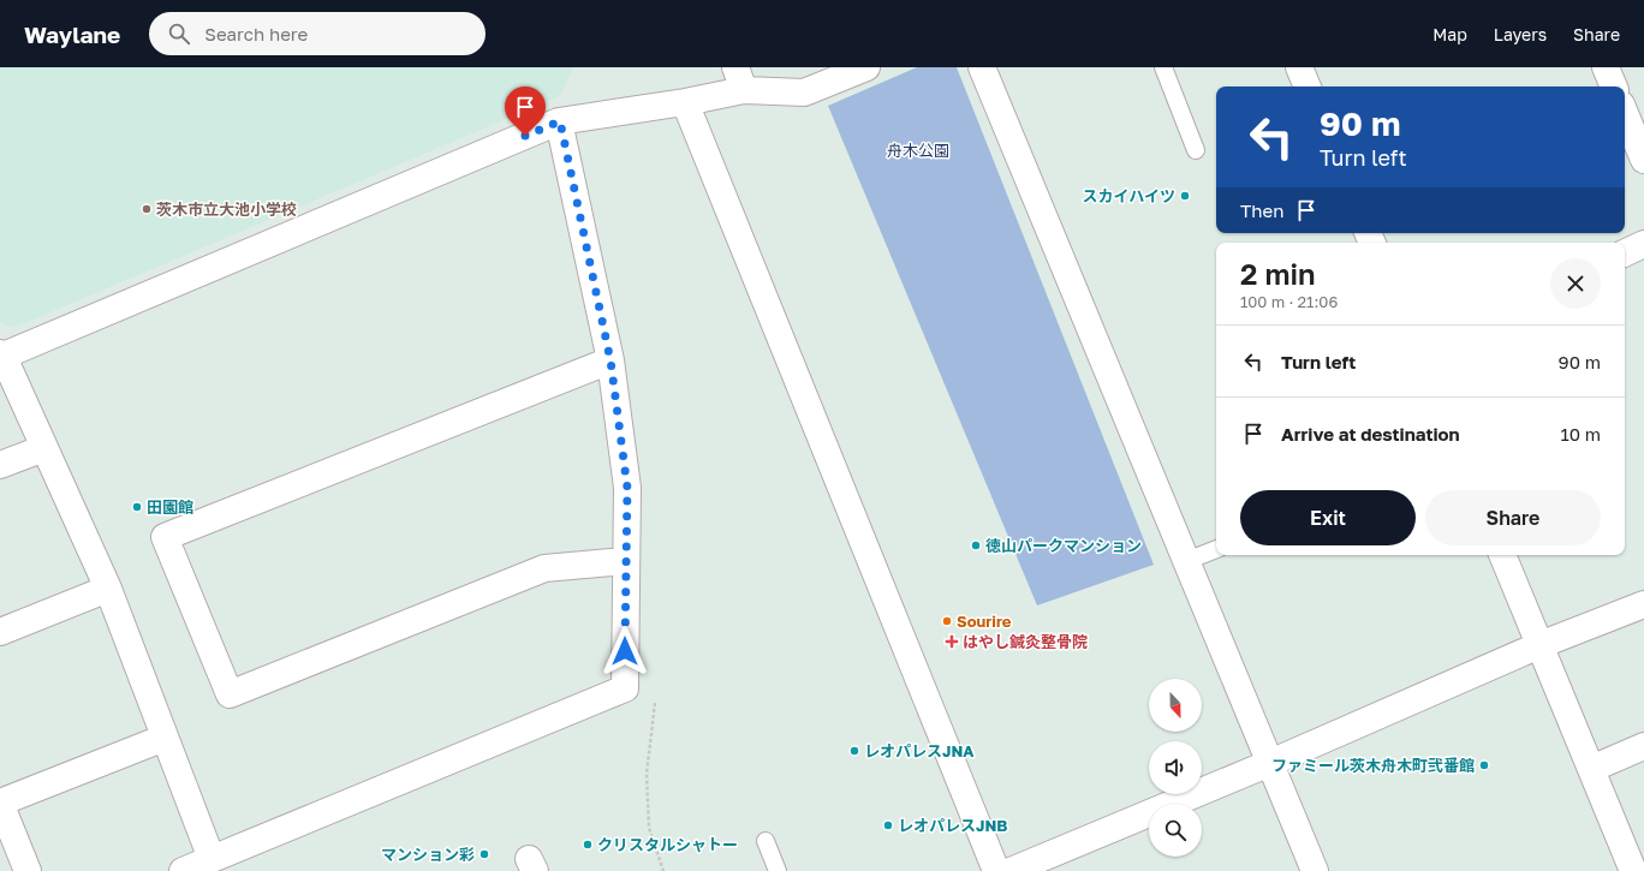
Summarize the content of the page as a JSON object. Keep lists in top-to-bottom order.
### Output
{
  "parks": ["舟木公園"],
  "places": {
    "other": [
      "スカイハイツ",
      "茨木市立大池小学校",
      "田園館",
      "徳山パークマンション",
      "Sourire",
      "レオパレスJNA",
      "ファミール茨木舟木町弐番館",
      "レオパレスJNB",
      "クリスタルシャトー",
      "マンション彩"
    ],
    "health": ["はやし鍼灸整骨院"]
  },
  "north": "bottom",
  "page": {
    "header": "Waylane",
    "search": "Search here",
    "nav": ["Map", "Layers", "Share"],
    "turn": ["90 m", "Turn left"],
    "then": "Then",
    "heading": ["2 min", "100 m · 21:06"],
    "list": [
      {
        "name": "Turn left",
        "value": "90 m"
      },
      {
        "name": "Arrive at destination",
        "value": "10 m"
      }
    ],
    "buttons": ["Exit", "Share"]
  }
}
